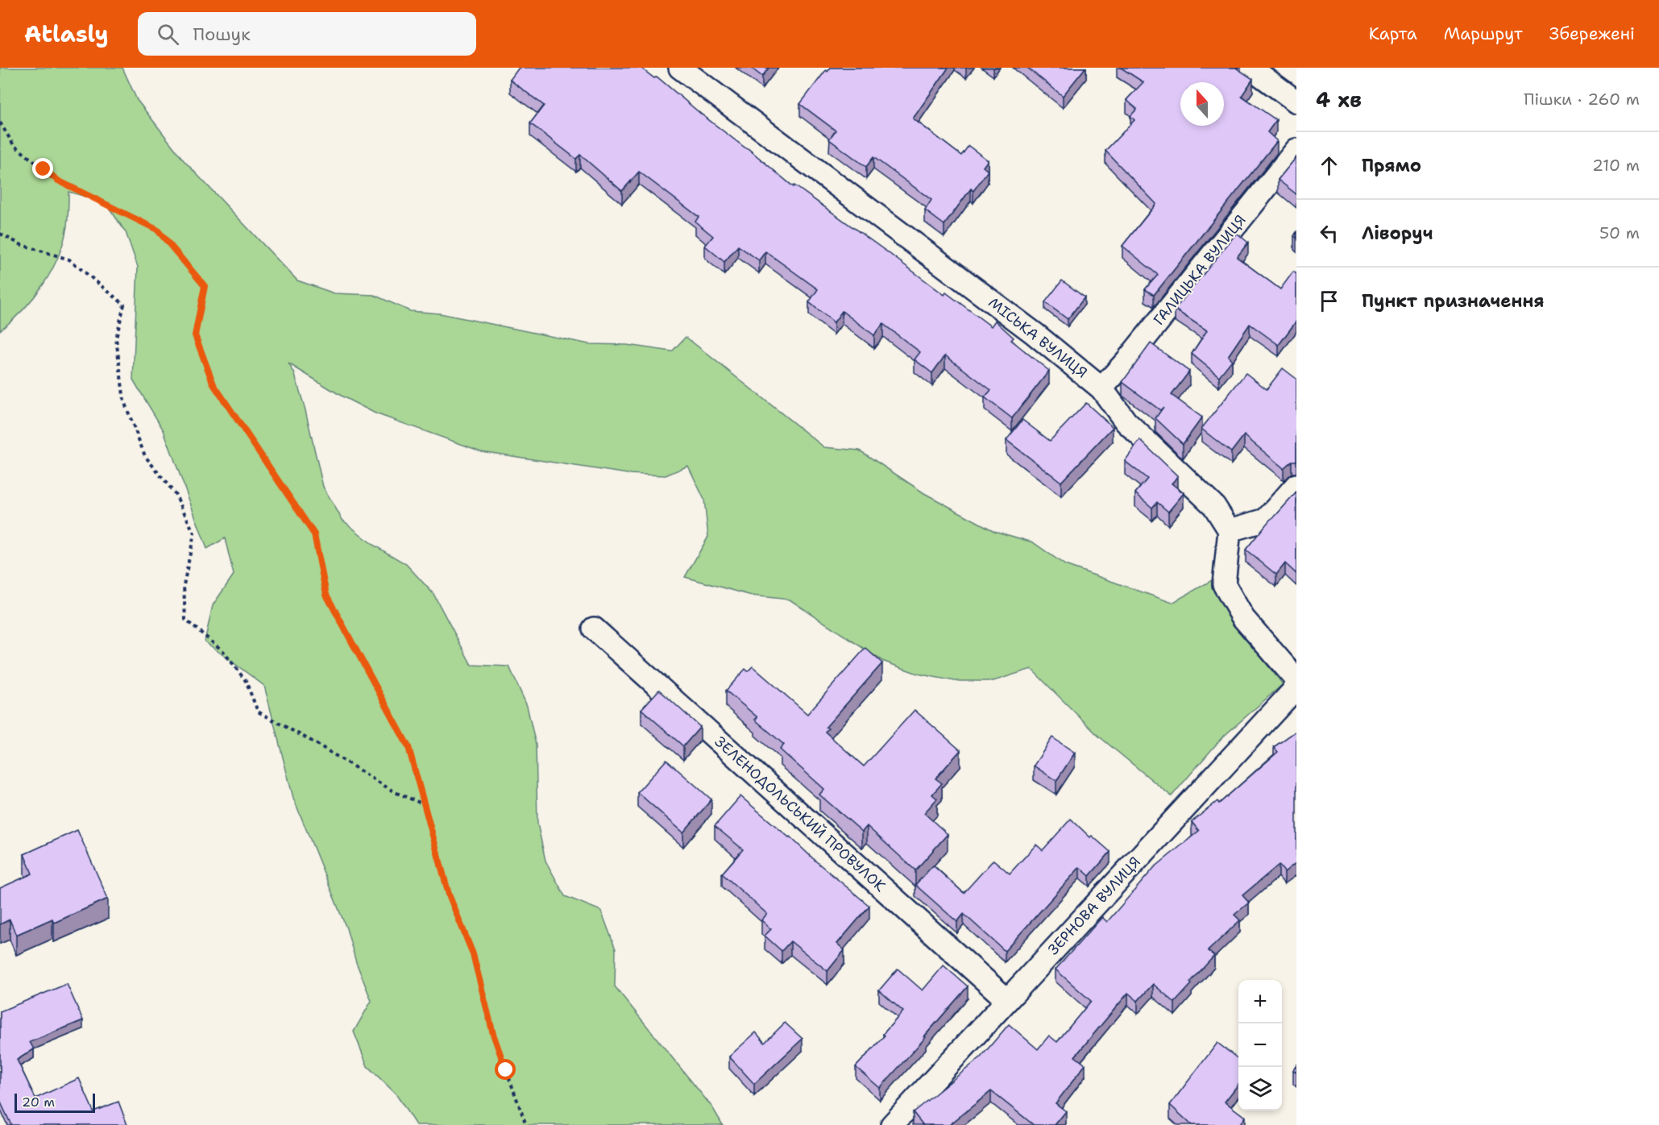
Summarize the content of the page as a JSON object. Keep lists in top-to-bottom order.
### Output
{
  "streets": {
    "street": [
      "ГАЛИЦЬКА ВУЛИЦЯ",
      "МІСЬКА ВУЛИЦЯ",
      "ЗЕЛЕНОДОЛЬСЬКИЙ ПРОВУЛОК",
      "ЗЕРНОВА ВУЛИЦЯ"
    ]
  },
  "crossings": [
    ["ГАЛИЦЬКА ВУЛИЦЯ", "МІСЬКА ВУЛИЦЯ"],
    ["ЗЕЛЕНОДОЛЬСЬКИЙ ПРОВУЛОК", "ЗЕРНОВА ВУЛИЦЯ"]
  ],
  "scale_bar": "20 m",
  "north": "top",
  "page": {
    "header": "Atlasly",
    "search": "Пошук",
    "nav": ["Карта", "Маршрут", "Збережені"],
    "heading": ["4 хв", "Пішки · 260 m"],
    "list": [
      ["Прямо", "210 m"],
      ["Ліворуч", "50 m"],
      "Пункт призначення"
    ],
    "map_buttons": ["+", "−"],
    "scale": "20 m"
  }
}
